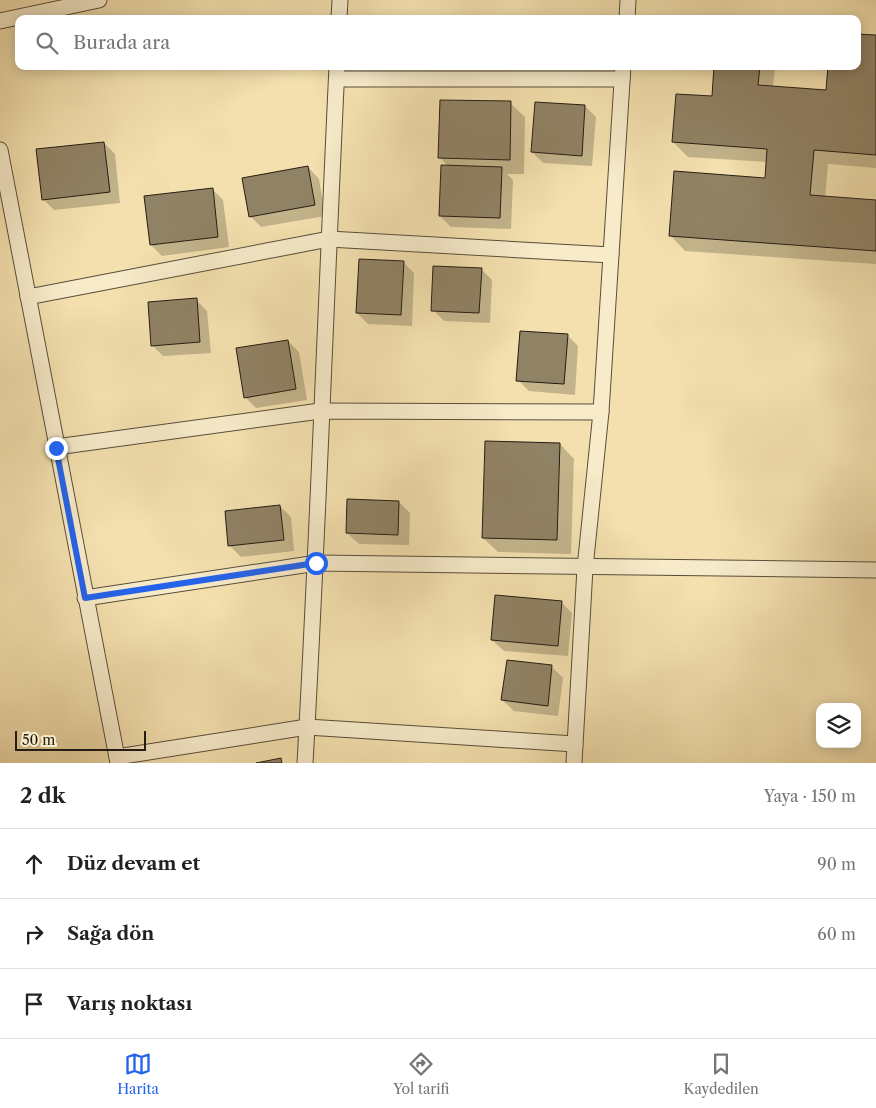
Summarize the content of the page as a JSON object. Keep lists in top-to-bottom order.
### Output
{
  "scale_bar": "50 m",
  "page": {
    "search": "Burada ara",
    "scale": "50 m",
    "heading": ["2 dk", "Yaya · 150 m"],
    "list": [
      ["Düz devam et", "90 m"],
      ["Sağa dön", "60 m"],
      "Varış noktası"
    ],
    "nav": ["Harita", "Yol tarifi", "Kaydedilen"]
  }
}
